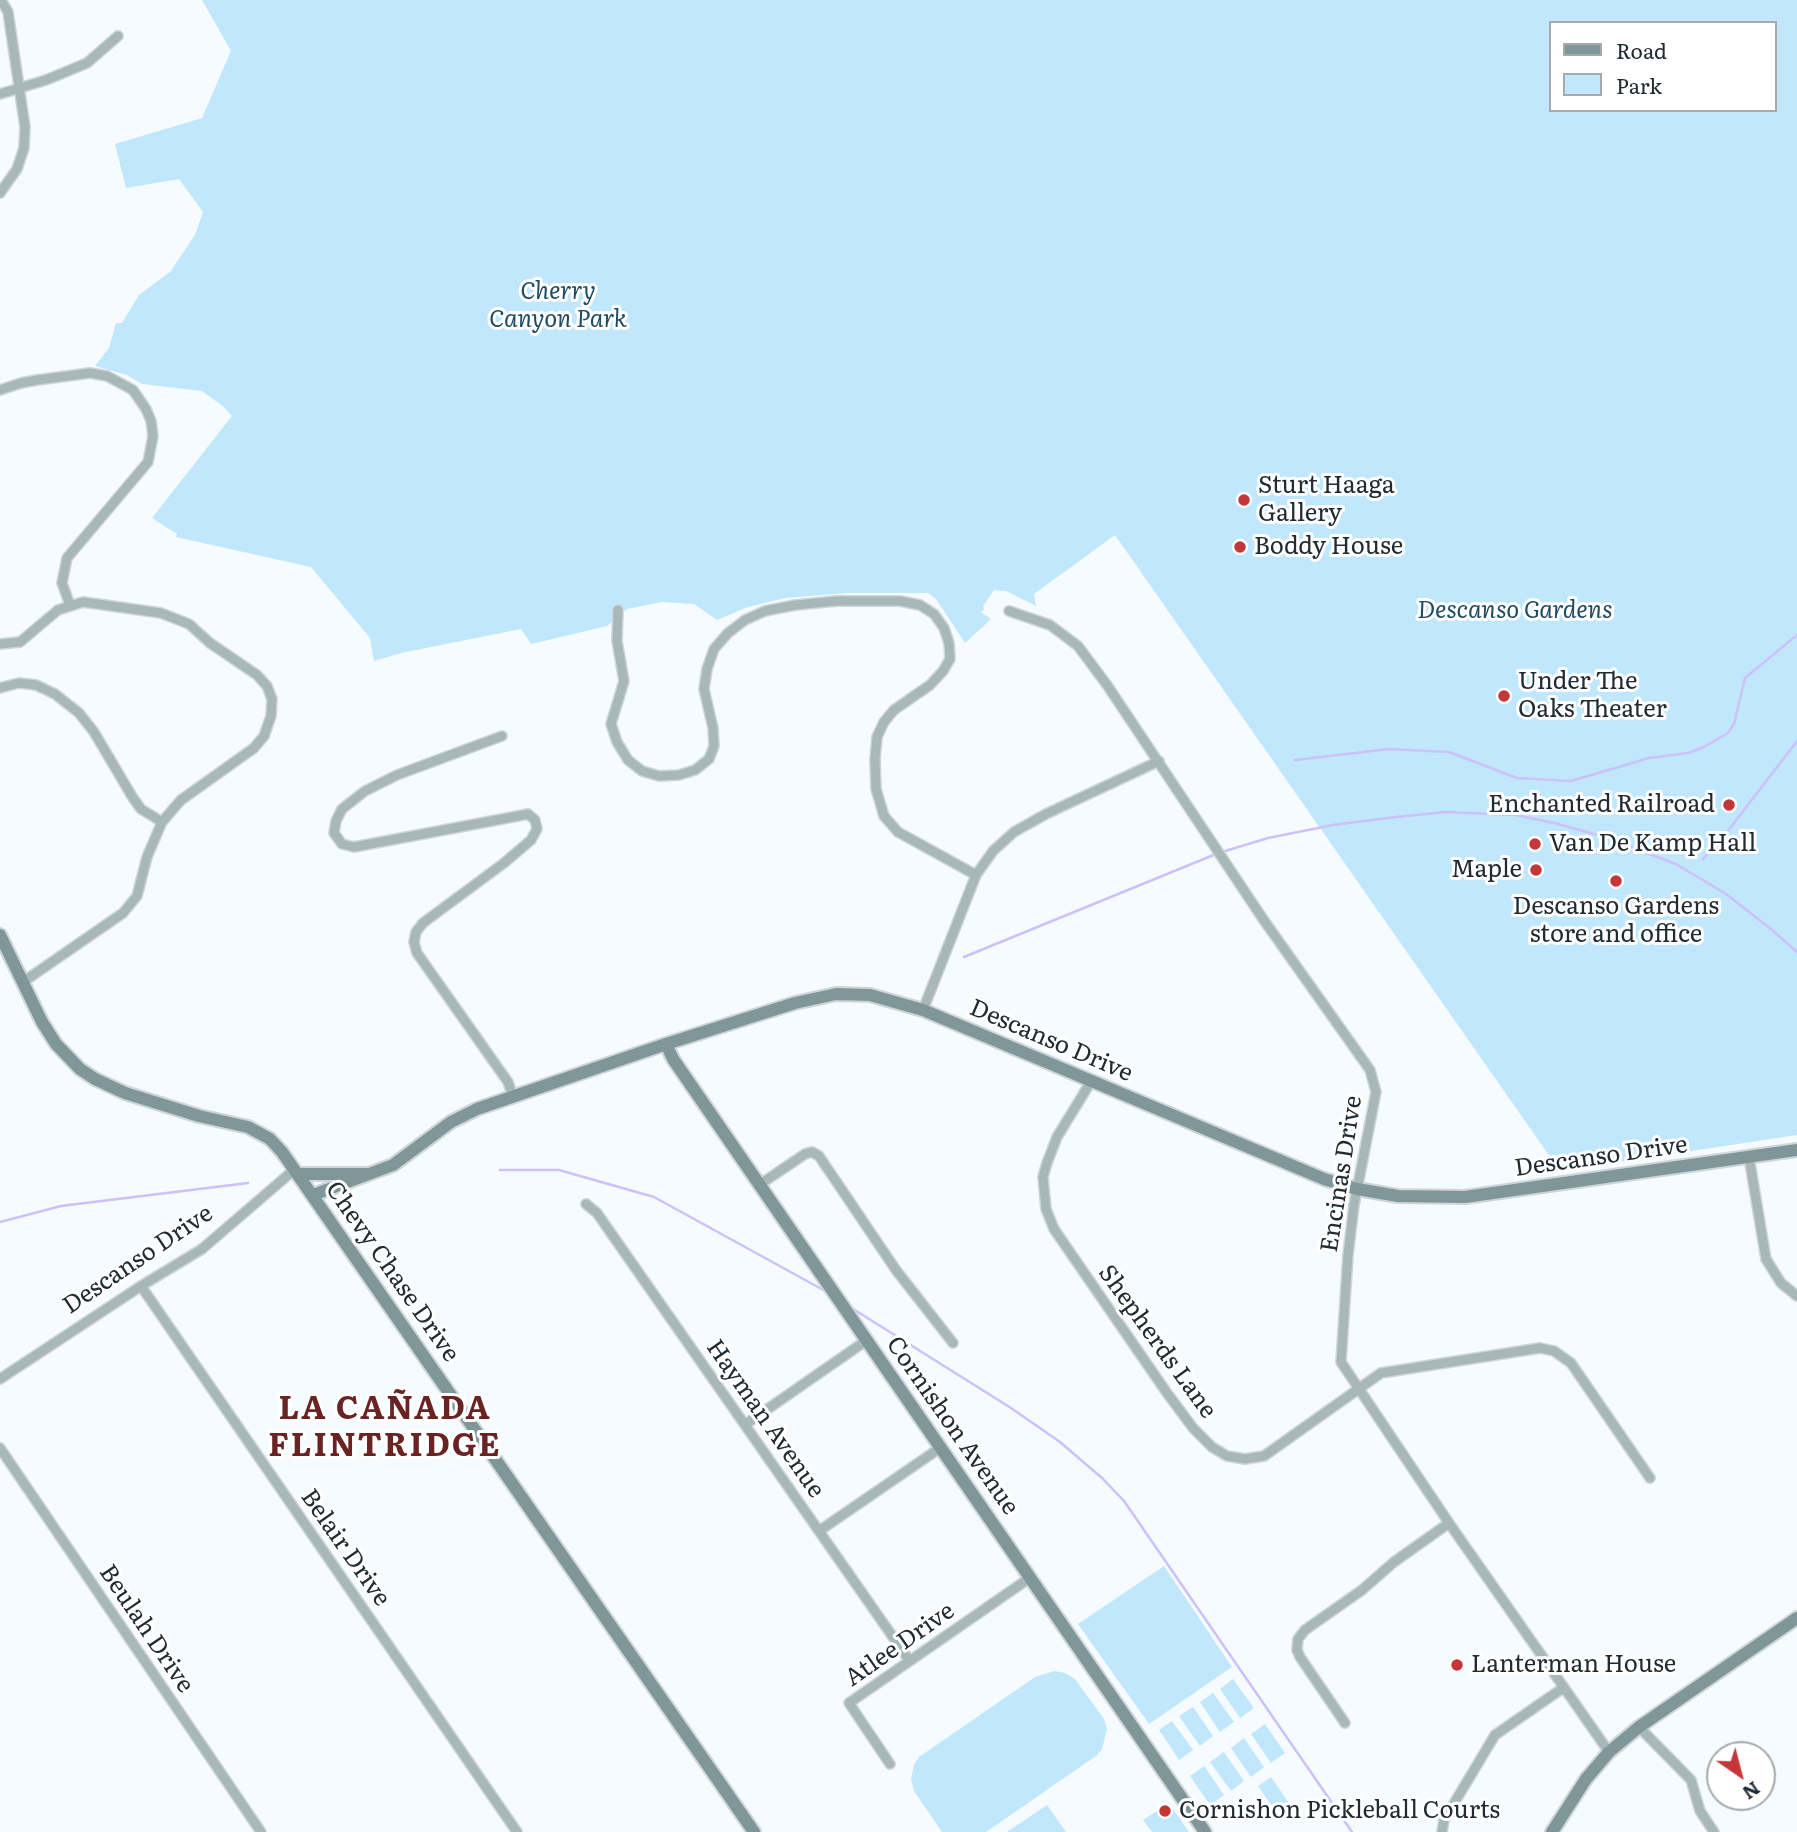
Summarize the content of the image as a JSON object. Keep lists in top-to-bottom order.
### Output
{
  "streets": {
    "street": [
      "Descanso Drive",
      "Encinas Drive",
      "Chevy Chase Drive",
      "Shepherds Lane",
      "Hayman Avenue",
      "Cornishon Avenue",
      "Belair Drive",
      "Beulah Drive",
      "Atlee Drive"
    ]
  },
  "crossings": [
    ["Descanso Drive", "Encinas Drive"],
    ["Descanso Drive", "Chevy Chase Drive"],
    ["Descanso Drive", "Shepherds Lane"],
    ["Descanso Drive", "Cornishon Avenue"],
    ["Descanso Drive", "Belair Drive"],
    ["Encinas Drive", "Shepherds Lane"],
    ["Hayman Avenue", "Atlee Drive"],
    ["Cornishon Avenue", "Atlee Drive"]
  ],
  "districts": ["LA CAÑADA FLINTRIDGE"],
  "parks": ["Cherry Canyon Park", "Descanso Gardens"],
  "places": [
    "Sturt Haaga Gallery",
    "Boddy House",
    "Under The Oaks Theater",
    "Enchanted Railroad",
    "Van De Kamp Hall",
    "Maple",
    "Descanso Gardens store and office",
    "Lanterman House",
    "Cornishon Pickleball Courts"
  ],
  "legend": ["Road", "Park"],
  "north": "bottom right"
}
